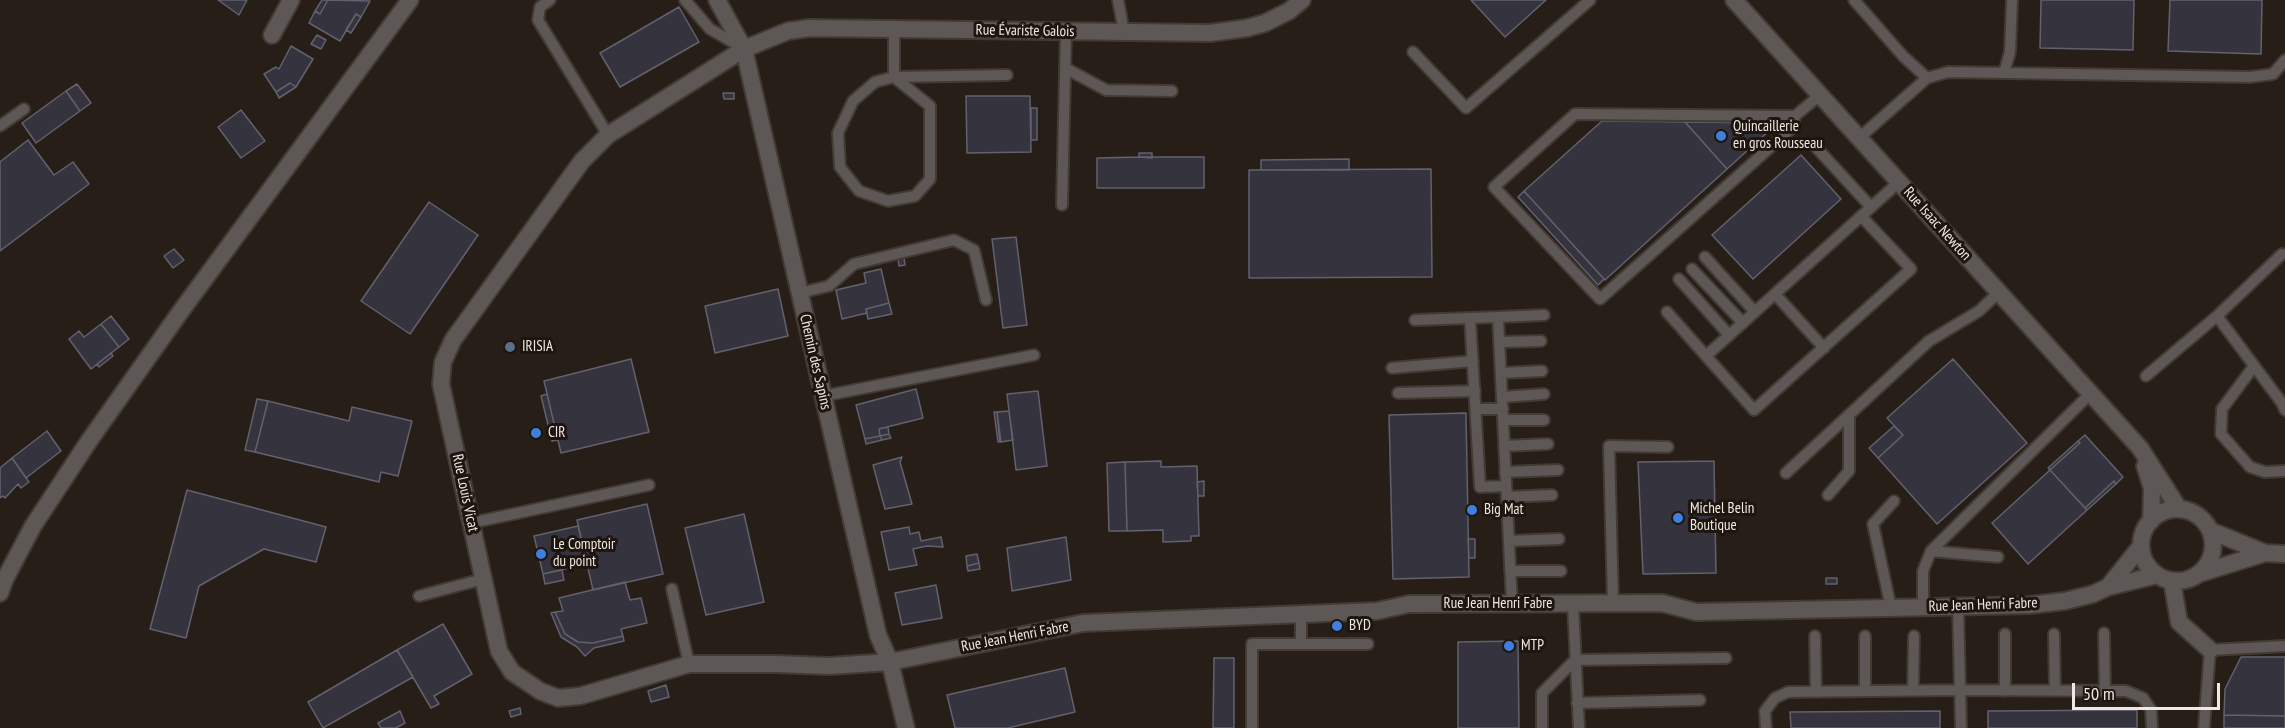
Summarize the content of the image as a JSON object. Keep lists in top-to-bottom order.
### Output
{
  "streets": {
    "street": [
      "Rue Évariste Galois",
      "Rue Isaac Newton",
      "Chemin des Sapins",
      "Rue Louis Vicat",
      "Rue Jean Henri Fabre"
    ]
  },
  "crossings": [
    ["Rue Évariste Galois", "Chemin des Sapins"],
    ["Rue Évariste Galois", "Rue Louis Vicat"],
    ["Rue Isaac Newton", "Rue Jean Henri Fabre"],
    ["Chemin des Sapins", "Rue Louis Vicat"],
    ["Chemin des Sapins", "Rue Jean Henri Fabre"],
    ["Rue Louis Vicat", "Rue Jean Henri Fabre"]
  ],
  "places": [
    "Quincaillerie en gros Rousseau",
    "IRISIA",
    "CIR",
    "Big Mat",
    "Michel Belin Boutique",
    "Le Comptoir du point",
    "BYD",
    "MTP"
  ],
  "scale_bar": "50 m"
}
